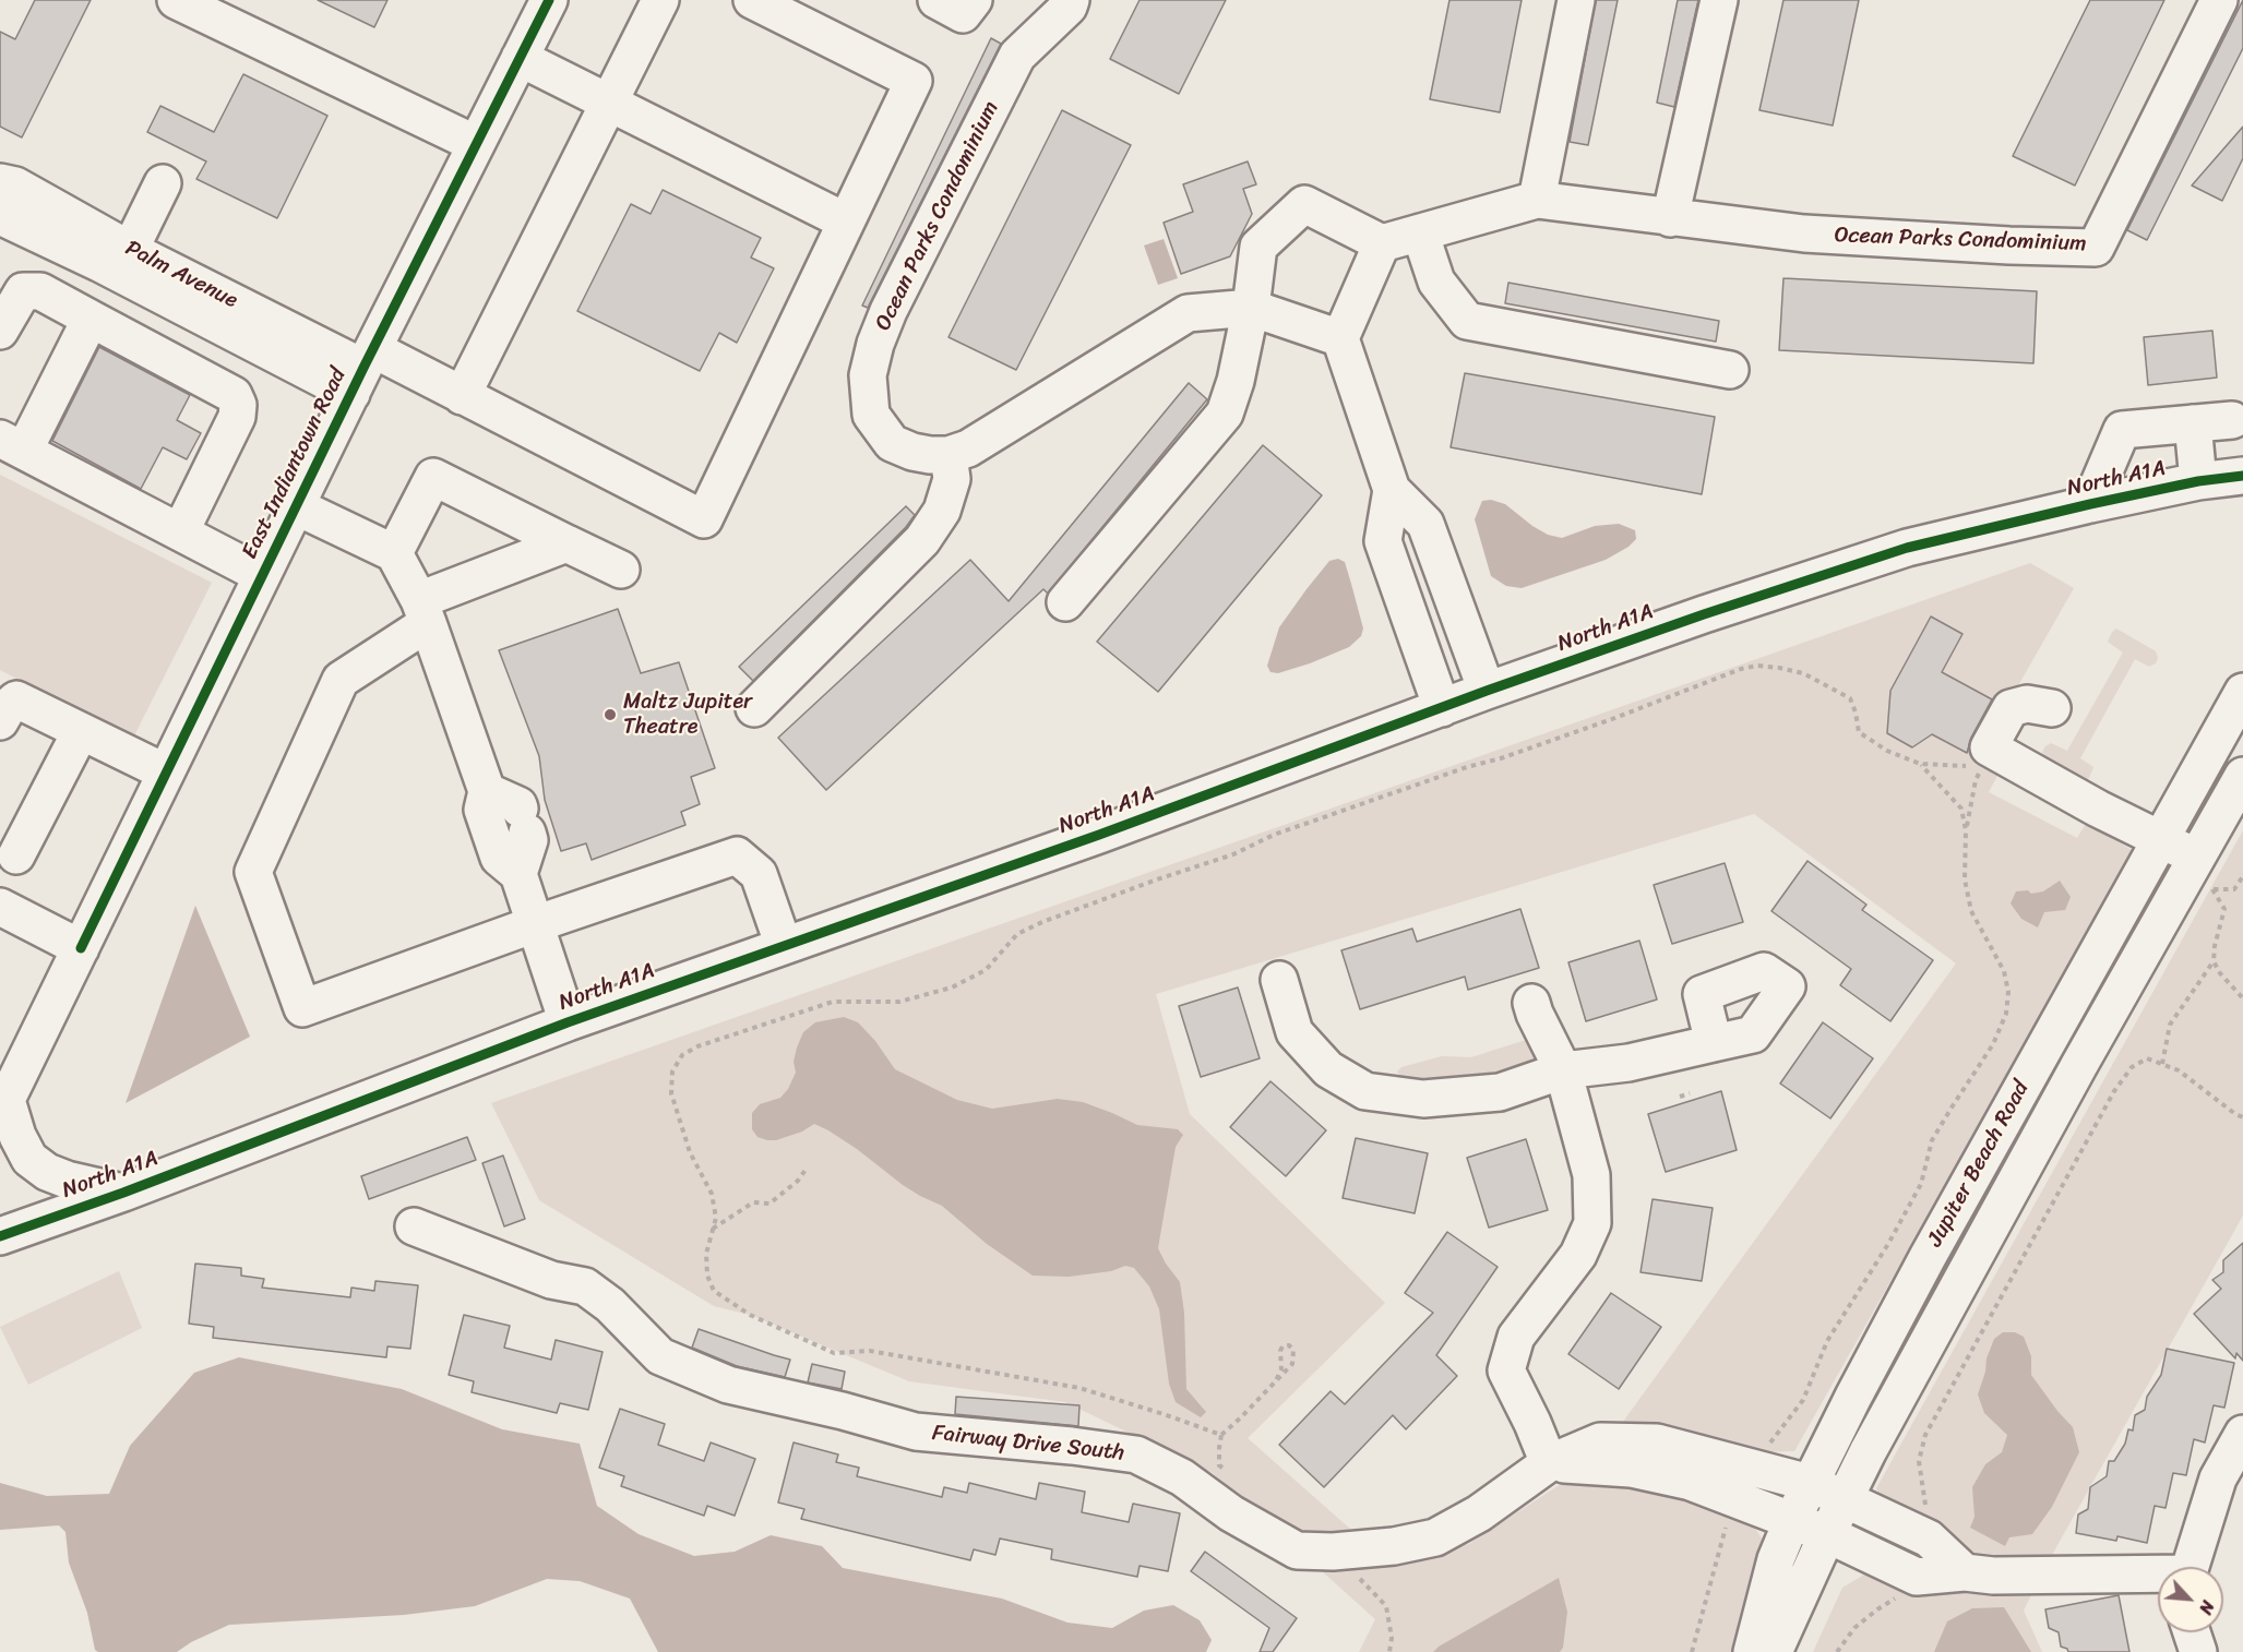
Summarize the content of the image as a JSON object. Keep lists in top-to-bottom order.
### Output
{
  "streets": {
    "street": [
      "Ocean Parks Condominium",
      "Palm Avenue",
      "East Indiantown Road",
      "North A1A",
      "Jupiter Beach Road",
      "Fairway Drive South"
    ]
  },
  "crossings": [
    ["Palm Avenue", "East Indiantown Road"],
    ["Jupiter Beach Road", "Fairway Drive South"]
  ],
  "places": ["Maltz Jupiter Theatre"],
  "north": "bottom right"
}
